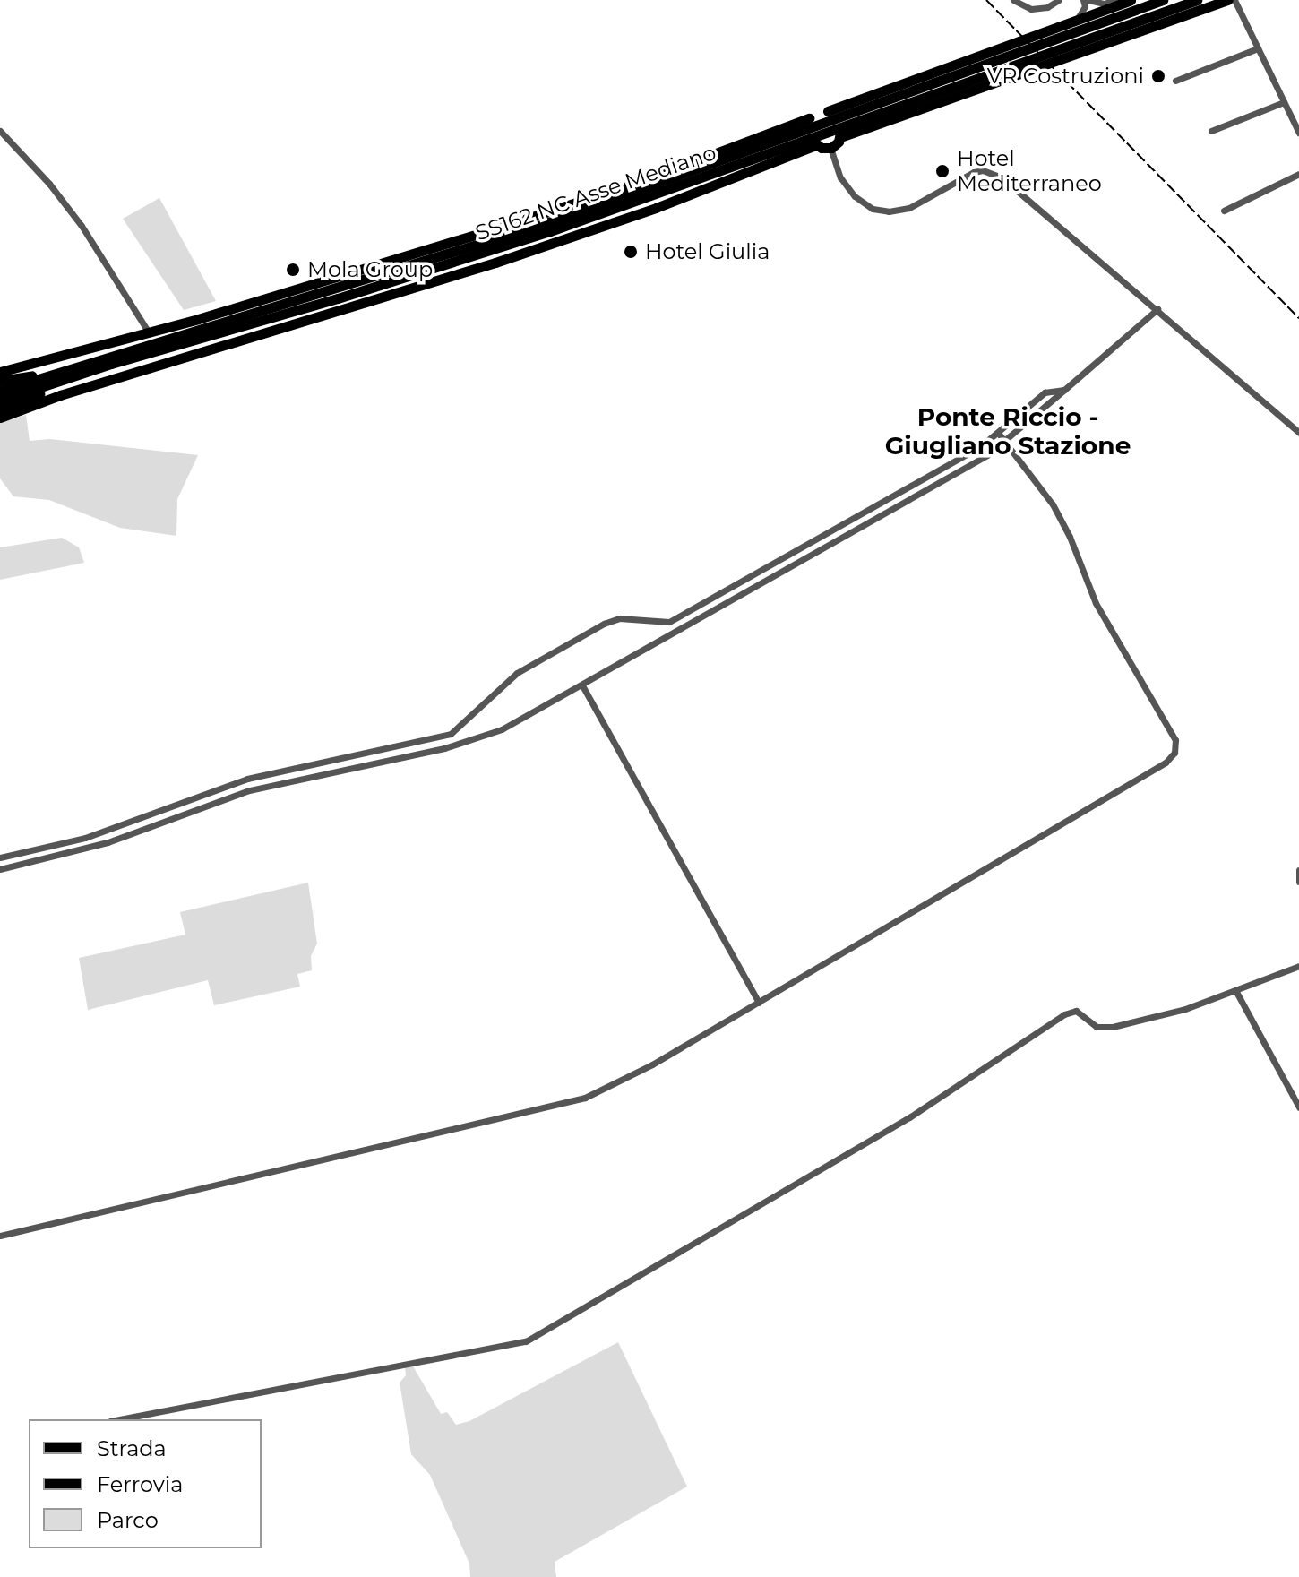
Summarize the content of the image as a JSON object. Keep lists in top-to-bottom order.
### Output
{
  "streets": {
    "main road": ["SS162 NC Asse Mediano"]
  },
  "districts": ["Ponte Riccio - Giugliano Stazione"],
  "places": [
    "VR Costruzioni",
    "Hotel Mediterraneo",
    "Hotel Giulia",
    "Mola Group"
  ],
  "legend": ["Strada", "Ferrovia", "Parco"]
}
